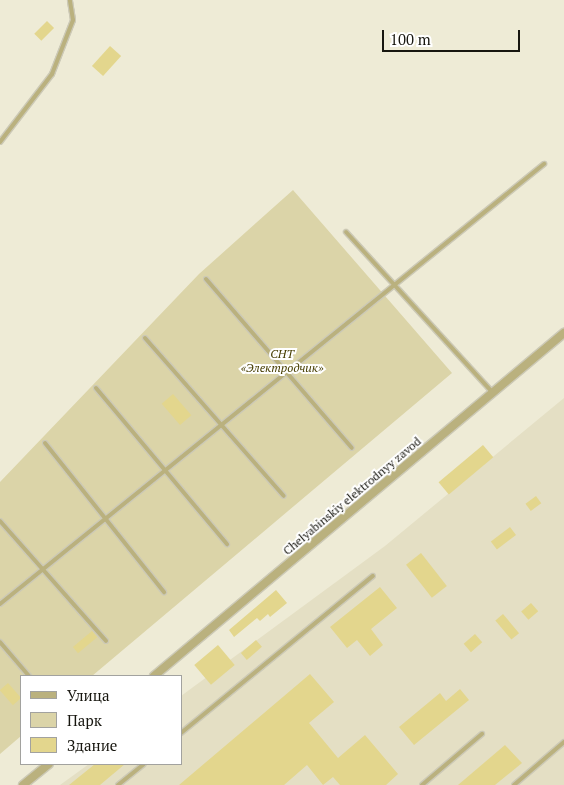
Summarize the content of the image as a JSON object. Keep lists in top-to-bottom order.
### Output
{
  "streets": {
    "street": ["Chelyabinskiy elektrodnyy zavod"]
  },
  "parks": ["СНТ «Электродчик»"],
  "legend": ["Улица", "Парк", "Здание"],
  "scale_bar": "100 m"
}
